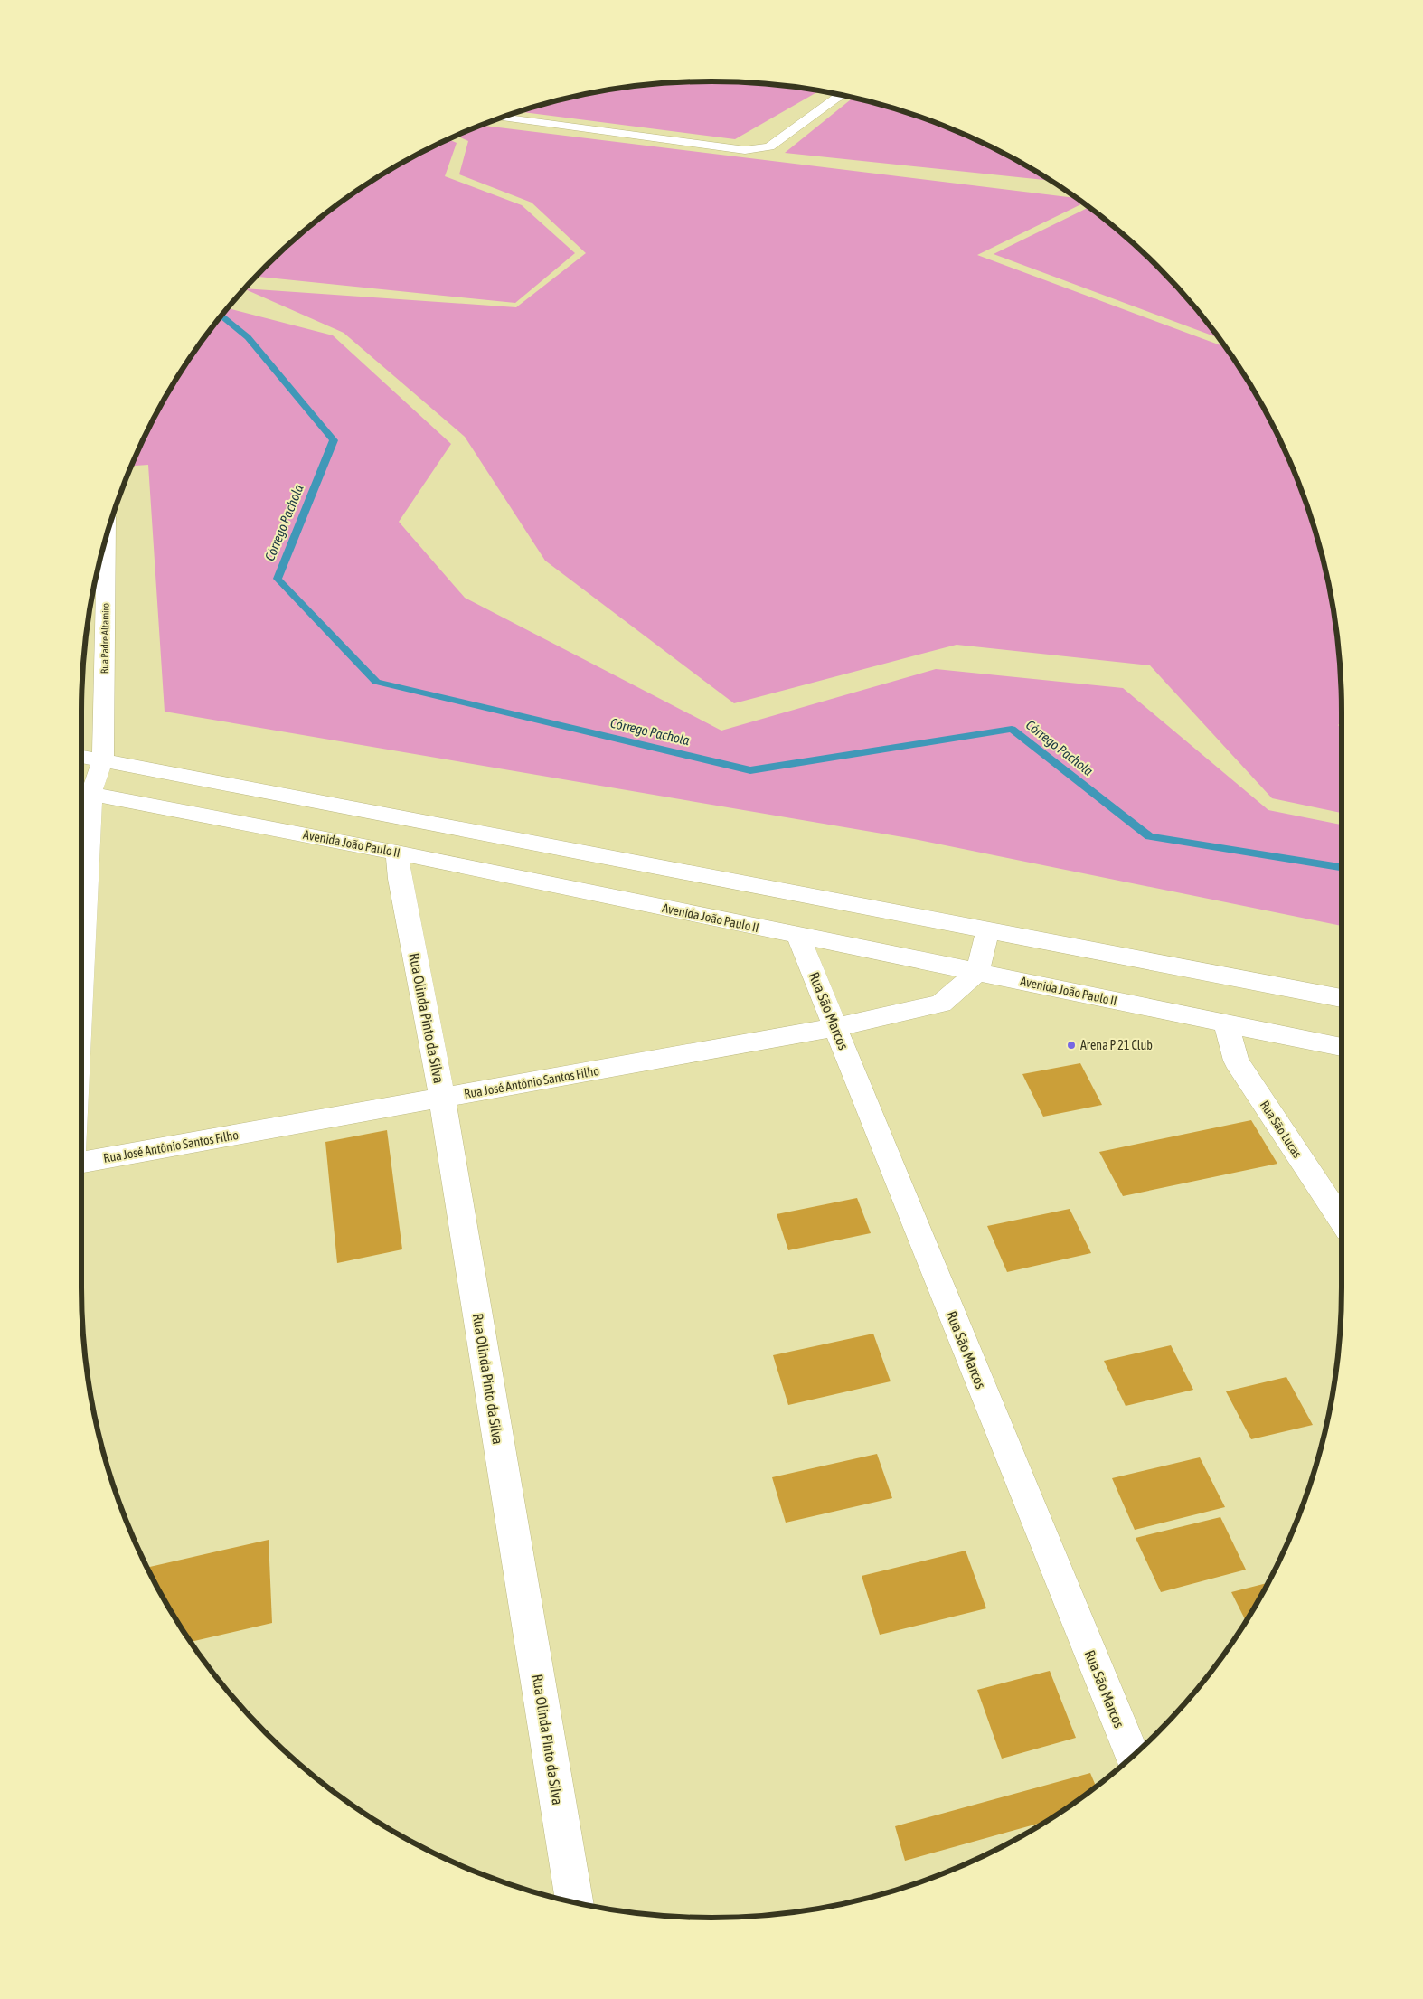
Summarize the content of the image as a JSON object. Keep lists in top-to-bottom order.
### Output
{
  "streets": {
    "street": [
      "Rua Padre Altamiro",
      "Avenida João Paulo II",
      "Rua São Marcos",
      "Rua Olinda Pinto da Silva",
      "Rua José Antônio Santos Filho",
      "Rua São Lucas"
    ]
  },
  "crossings": [
    ["Rua Padre Altamiro", "Avenida João Paulo II"],
    ["Avenida João Paulo II", "Rua São Marcos"],
    ["Avenida João Paulo II", "Rua Olinda Pinto da Silva"],
    ["Avenida João Paulo II", "Rua José Antônio Santos Filho"],
    ["Avenida João Paulo II", "Rua São Lucas"],
    ["Rua São Marcos", "Rua José Antônio Santos Filho"],
    ["Rua Olinda Pinto da Silva", "Rua José Antônio Santos Filho"]
  ],
  "water": ["Córrego Pachola"],
  "places": ["Arena P 21 Club"]
}
